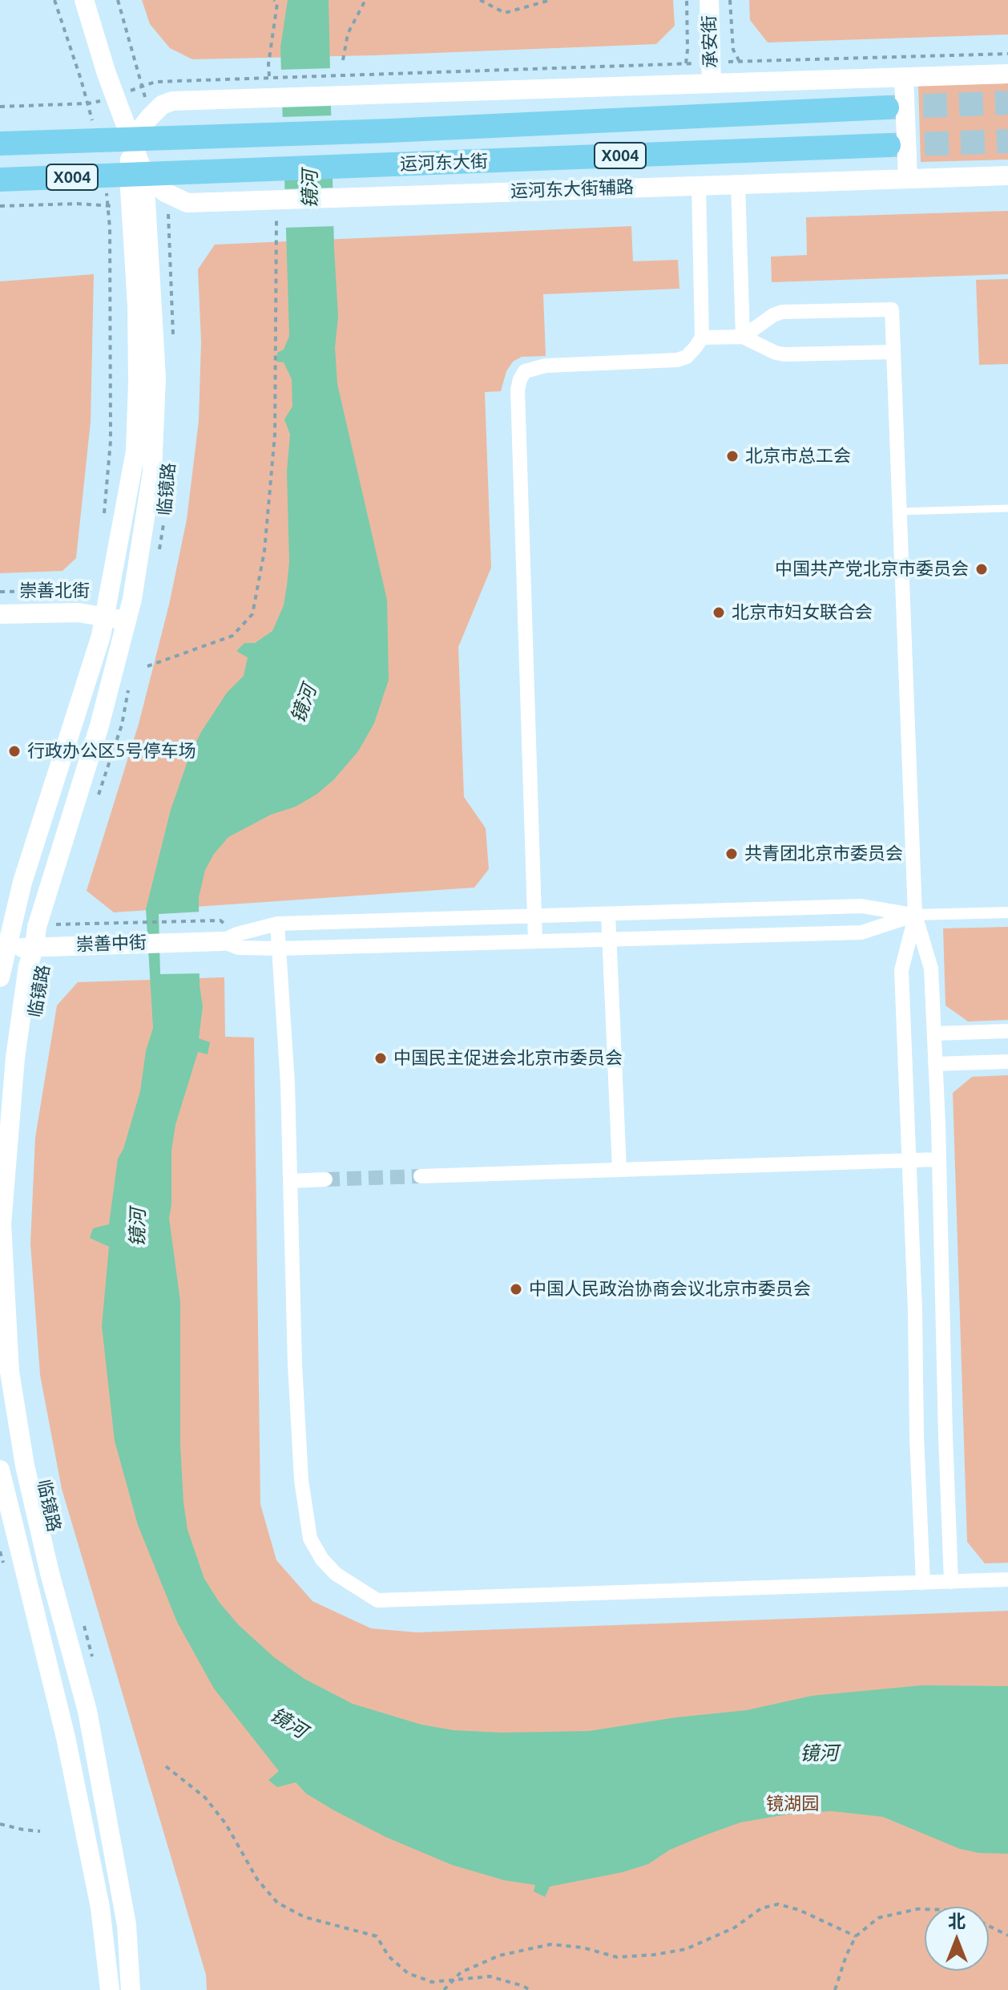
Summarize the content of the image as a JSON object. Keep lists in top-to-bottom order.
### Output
{
  "streets": {
    "main road": ["X004", "运河东大街"],
    "street": [
      "承安街",
      "运河东大街辅路",
      "临镜路",
      "崇善北街",
      "崇善中街"
    ]
  },
  "crossings": [
    ["运河东大街", "运河东大街辅路"],
    ["运河东大街", "临镜路"],
    ["运河东大街辅路", "临镜路"],
    ["临镜路", "崇善北街"],
    ["临镜路", "崇善中街"]
  ],
  "water": ["镜河"],
  "parks": ["镜湖园"],
  "places": [
    "北京市总工会",
    "中国共产党北京市委员会",
    "北京市妇女联合会",
    "行政办公区5号停车场",
    "共青团北京市委员会",
    "中国民主促进会北京市委员会",
    "中国人民政治协商会议北京市委员会"
  ],
  "north": "top"
}
